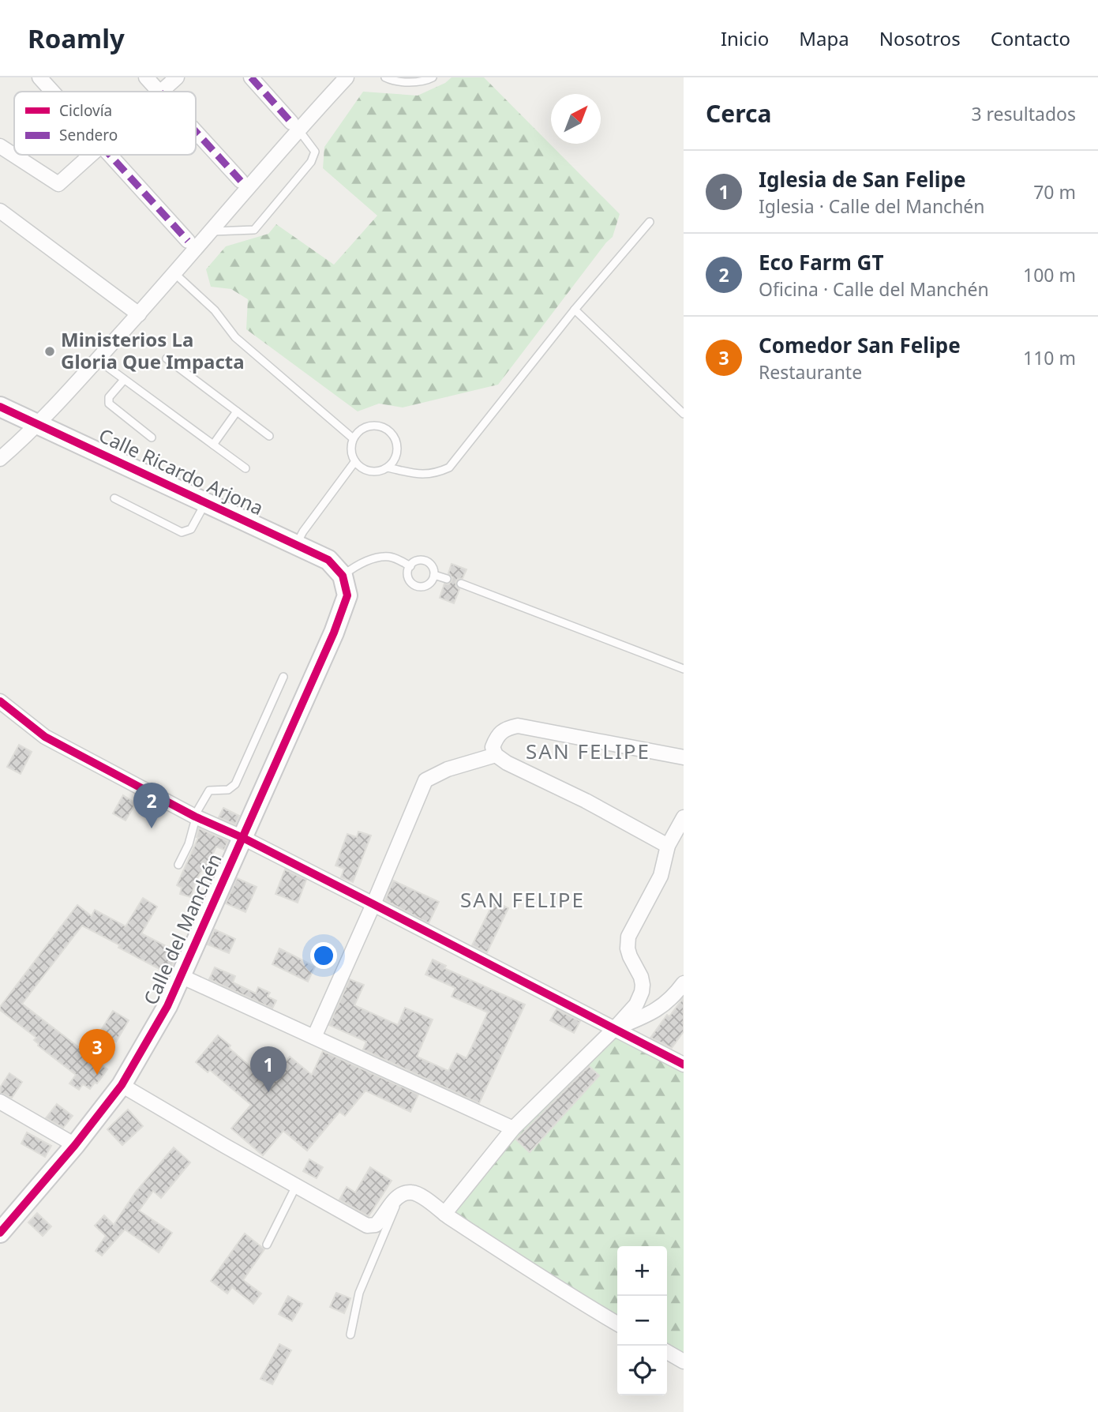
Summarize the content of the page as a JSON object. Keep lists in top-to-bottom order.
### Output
{
  "streets": {
    "street": ["Calle Ricardo Arjona", "Calle del Manchén"]
  },
  "crossings": [
    ["Calle Ricardo Arjona", "Calle del Manchén"]
  ],
  "districts": ["SAN FELIPE", "SAN FELIPE"],
  "places": ["Ministerios La Gloria Que Impacta"],
  "legend": ["Ciclovía", "Sendero"],
  "north": "top right",
  "page": {
    "header": "Roamly",
    "nav": [
      "Inicio",
      "Mapa",
      "Nosotros",
      "Contacto"
    ],
    "heading": ["Cerca", "3 resultados"],
    "list": [
      {
        "mark": "1",
        "name": "Iglesia de San Felipe",
        "note": "Iglesia · Calle del Manchén",
        "value": "70 m"
      },
      {
        "mark": "2",
        "name": "Eco Farm GT",
        "note": "Oficina · Calle del Manchén",
        "value": "100 m"
      },
      {
        "mark": "3",
        "name": "Comedor San Felipe",
        "note": "Restaurante",
        "value": "110 m"
      }
    ],
    "pins": ["2", "3", "1"],
    "map_buttons": ["+", "−"]
  }
}
